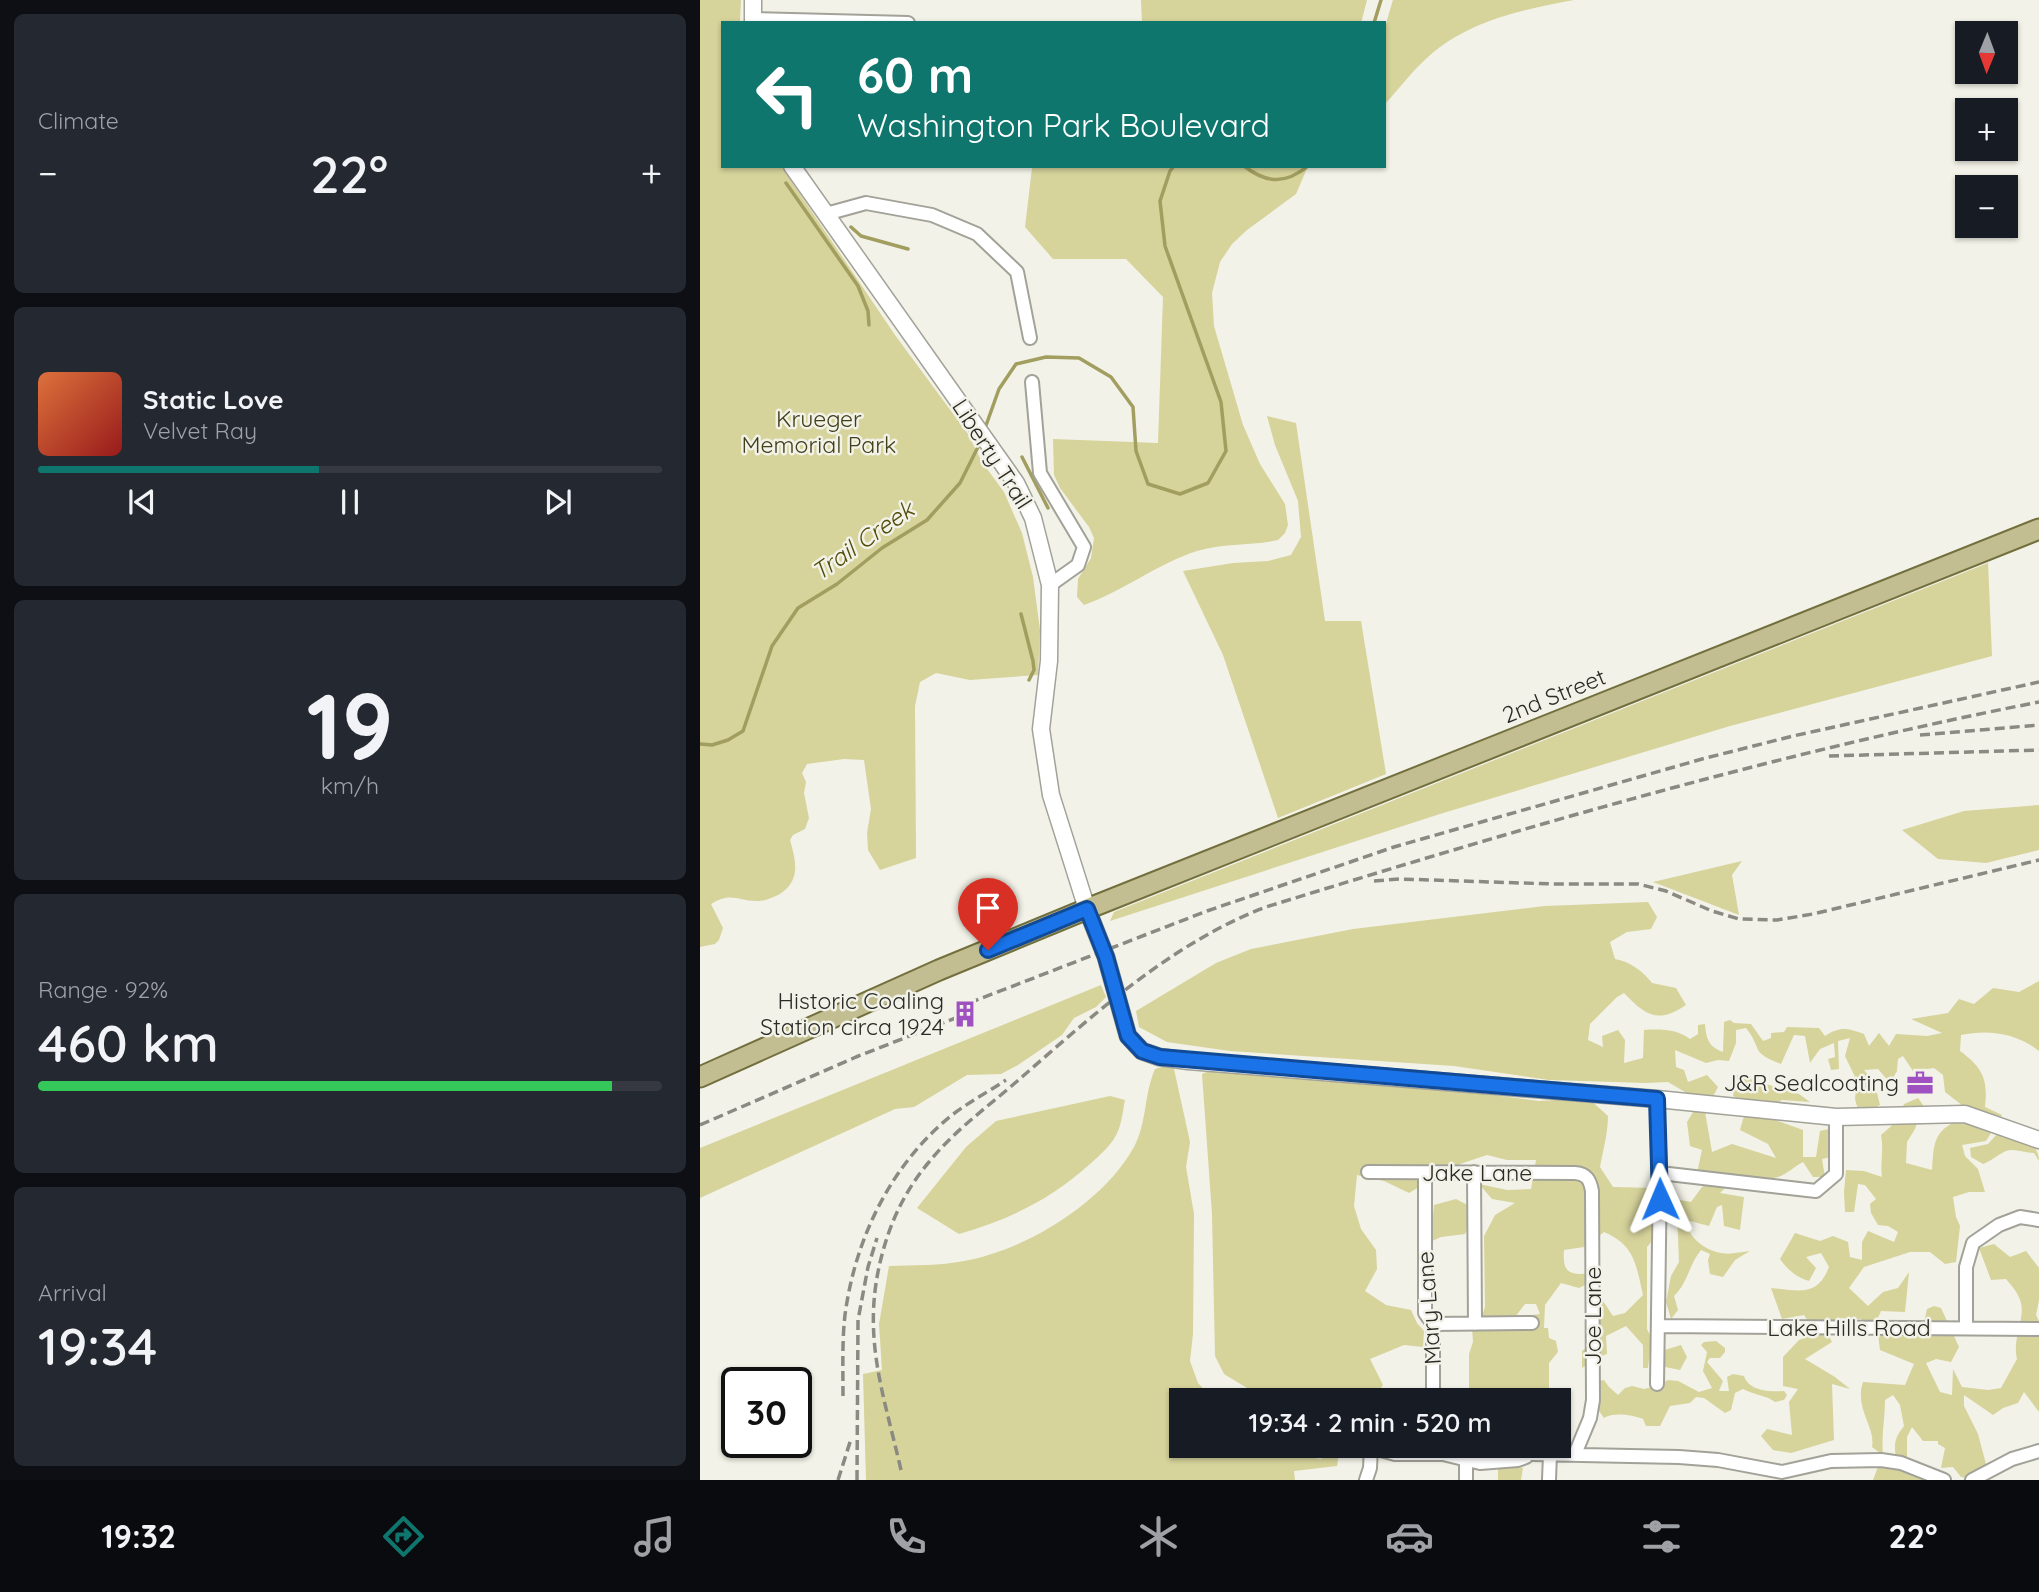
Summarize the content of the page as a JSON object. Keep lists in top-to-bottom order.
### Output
{
  "streets": {
    "main road": ["2nd Street"],
    "street": [
      "Liberty Trail",
      "Jake Lane",
      "Mary Lane",
      "Joe Lane",
      "Lake Hills Road"
    ]
  },
  "crossings": [
    ["Liberty Trail", "2nd Street"],
    ["Jake Lane", "Mary Lane"],
    ["Jake Lane", "Joe Lane"]
  ],
  "water": ["Trail Creek"],
  "parks": ["Krueger Memorial Park"],
  "places": {
    "building": ["Historic Coaling Station circa 1924"],
    "office": ["J&R Sealcoating"]
  },
  "north": "bottom",
  "page": {
    "tile": [
      "Climate",
      ["19", "km/h"],
      ["Range · 92%", "460 km"],
      ["Arrival", "19:34"]
    ],
    "map_buttons": ["+", "−"],
    "turn": ["60 m", "Washington Park Boulevard"],
    "heat": ["−", "22°", "+"],
    "song": ["Static Love", "Velvet Ray"],
    "limit": "30",
    "trip": "19:34 · 2 min · 520 m",
    "tabs": ["19:32", "22°"]
  }
}
